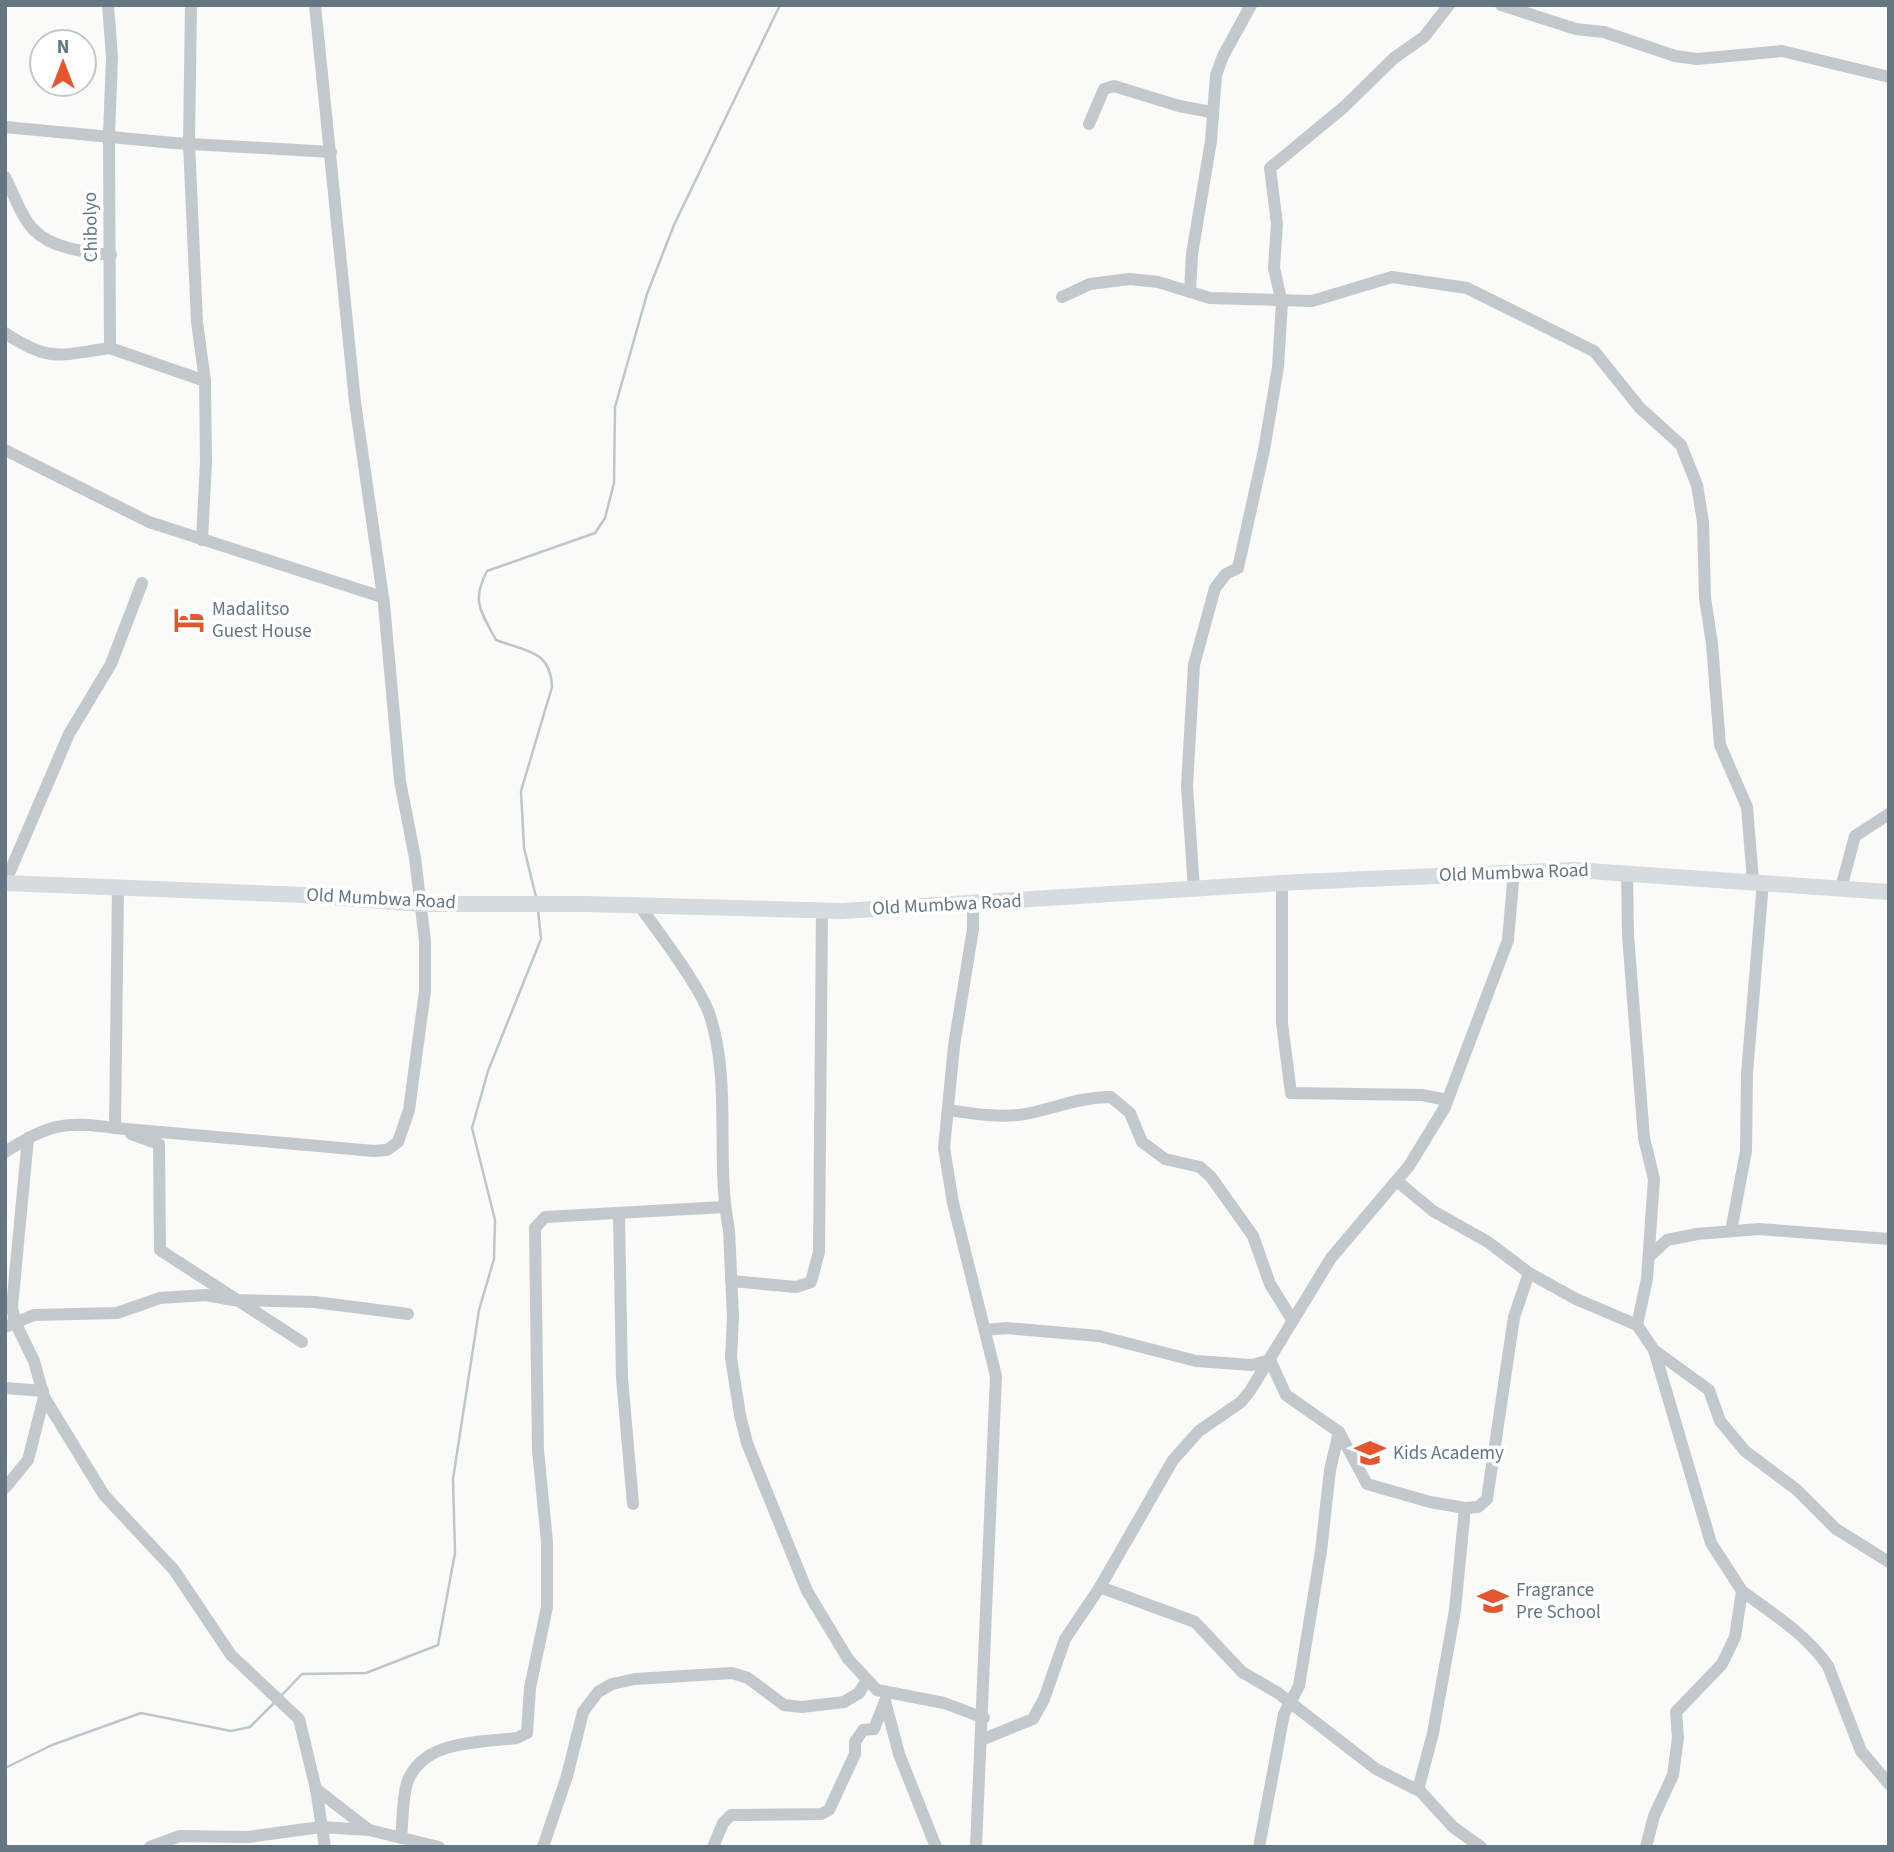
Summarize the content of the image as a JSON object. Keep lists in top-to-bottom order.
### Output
{
  "streets": {
    "main road": ["Old Mumbwa Road"],
    "street": ["Chibolyo"]
  },
  "places": {
    "hotel": ["Madalitso Guest House"],
    "school or university": ["Kids Academy", "Fragrance Pre School"]
  },
  "north": "top"
}
